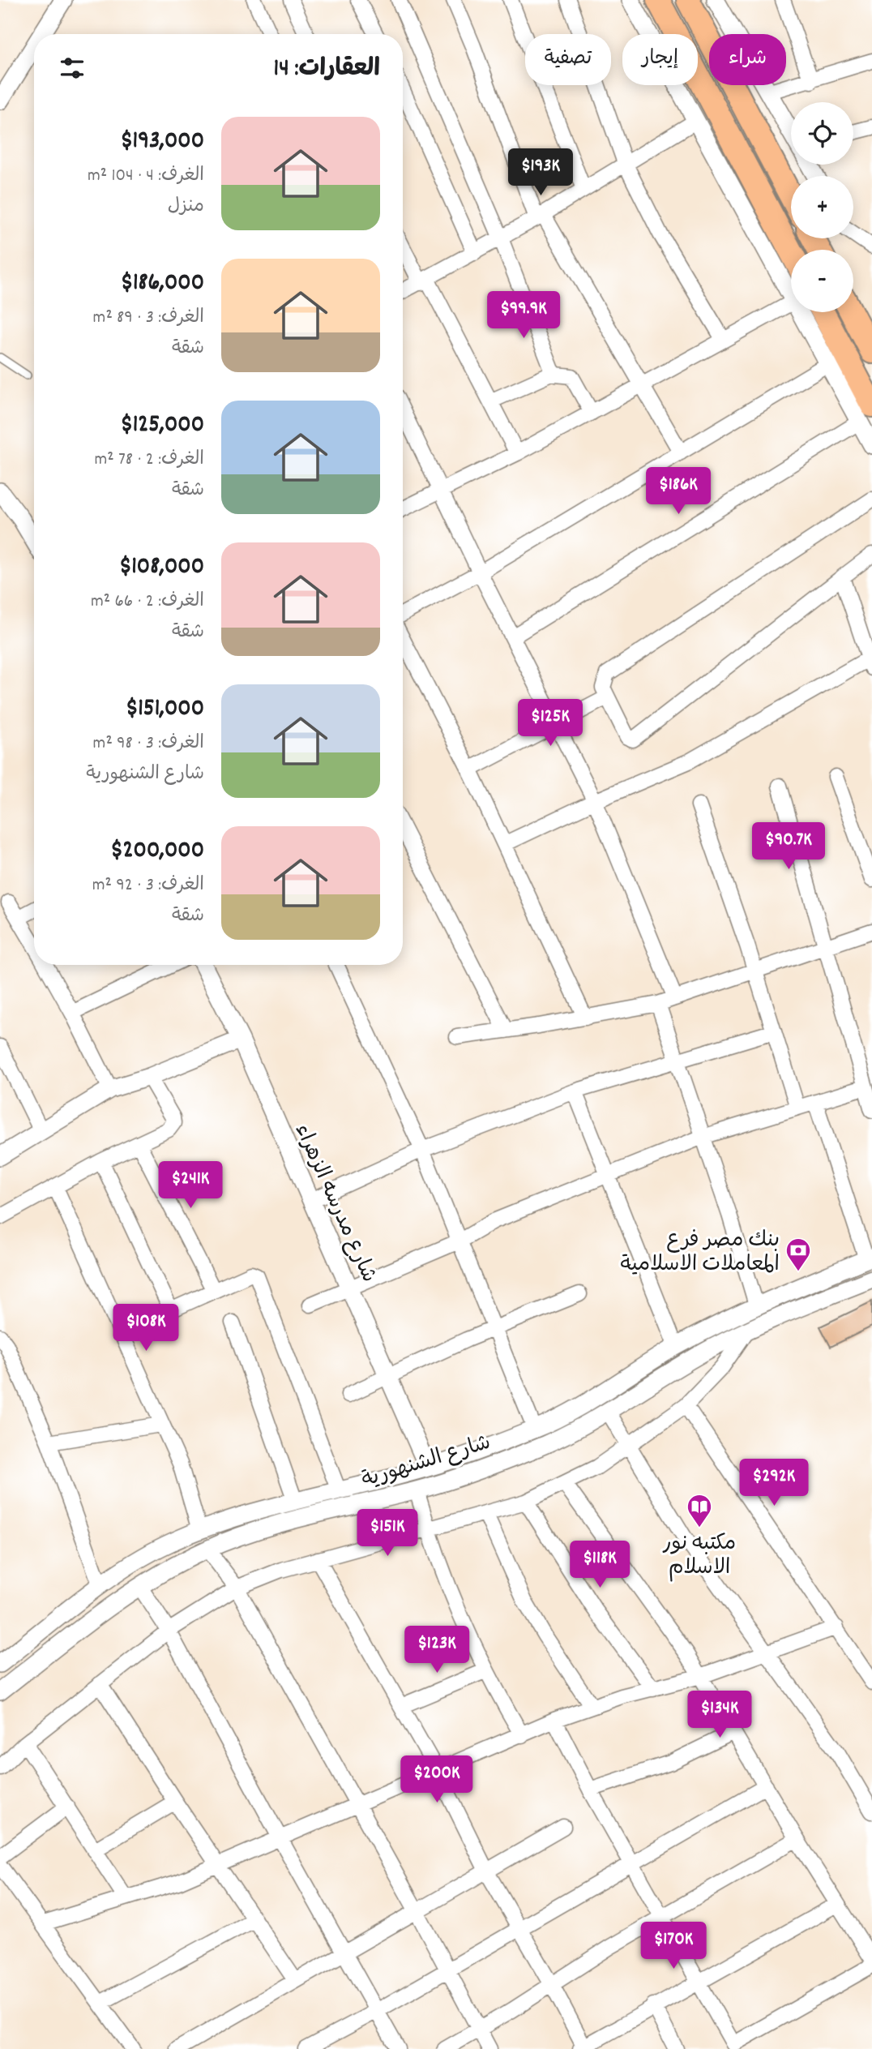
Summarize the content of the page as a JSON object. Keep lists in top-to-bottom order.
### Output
{
  "streets": {
    "street": ["شارع مدرسه الزهراء", "شارع الشنهورية"]
  },
  "crossings": [
    ["شارع مدرسه الزهراء", "شارع الشنهورية"]
  ],
  "places": {
    "bank": ["بنك مصر فرع المعاملات الاسلامية"],
    "library": ["مكتبه نور الاسلام"]
  },
  "page": {
    "chip": ["شراء", "إيجار", "تصفية"],
    "heading": "العقارات: 14",
    "map_buttons": ["+", "−"],
    "list": [
      {
        "name": "$193,000",
        "note": "الغرف: 4 · 104 m² · منزل"
      },
      {
        "name": "$186,000",
        "note": "الغرف: 3 · 89 m² · شقة"
      },
      {
        "name": "$125,000",
        "note": "الغرف: 2 · 78 m² · شقة"
      },
      {
        "name": "$108,000",
        "note": "الغرف: 2 · 66 m² · شقة"
      },
      {
        "name": "$151,000",
        "note": "الغرف: 3 · 98 m² · شارع الشنهورية"
      },
      {
        "name": "$200,000",
        "note": "الغرف: 3 · 92 m² · شقة"
      }
    ],
    "price": [
      "$193K",
      "$99.9K",
      "$186K",
      "$125K",
      "$90.7K",
      "$241K",
      "$108K",
      "$292K",
      "$151K",
      "$118K",
      "$123K",
      "$134K",
      "$200K",
      "$170K"
    ]
  }
}
